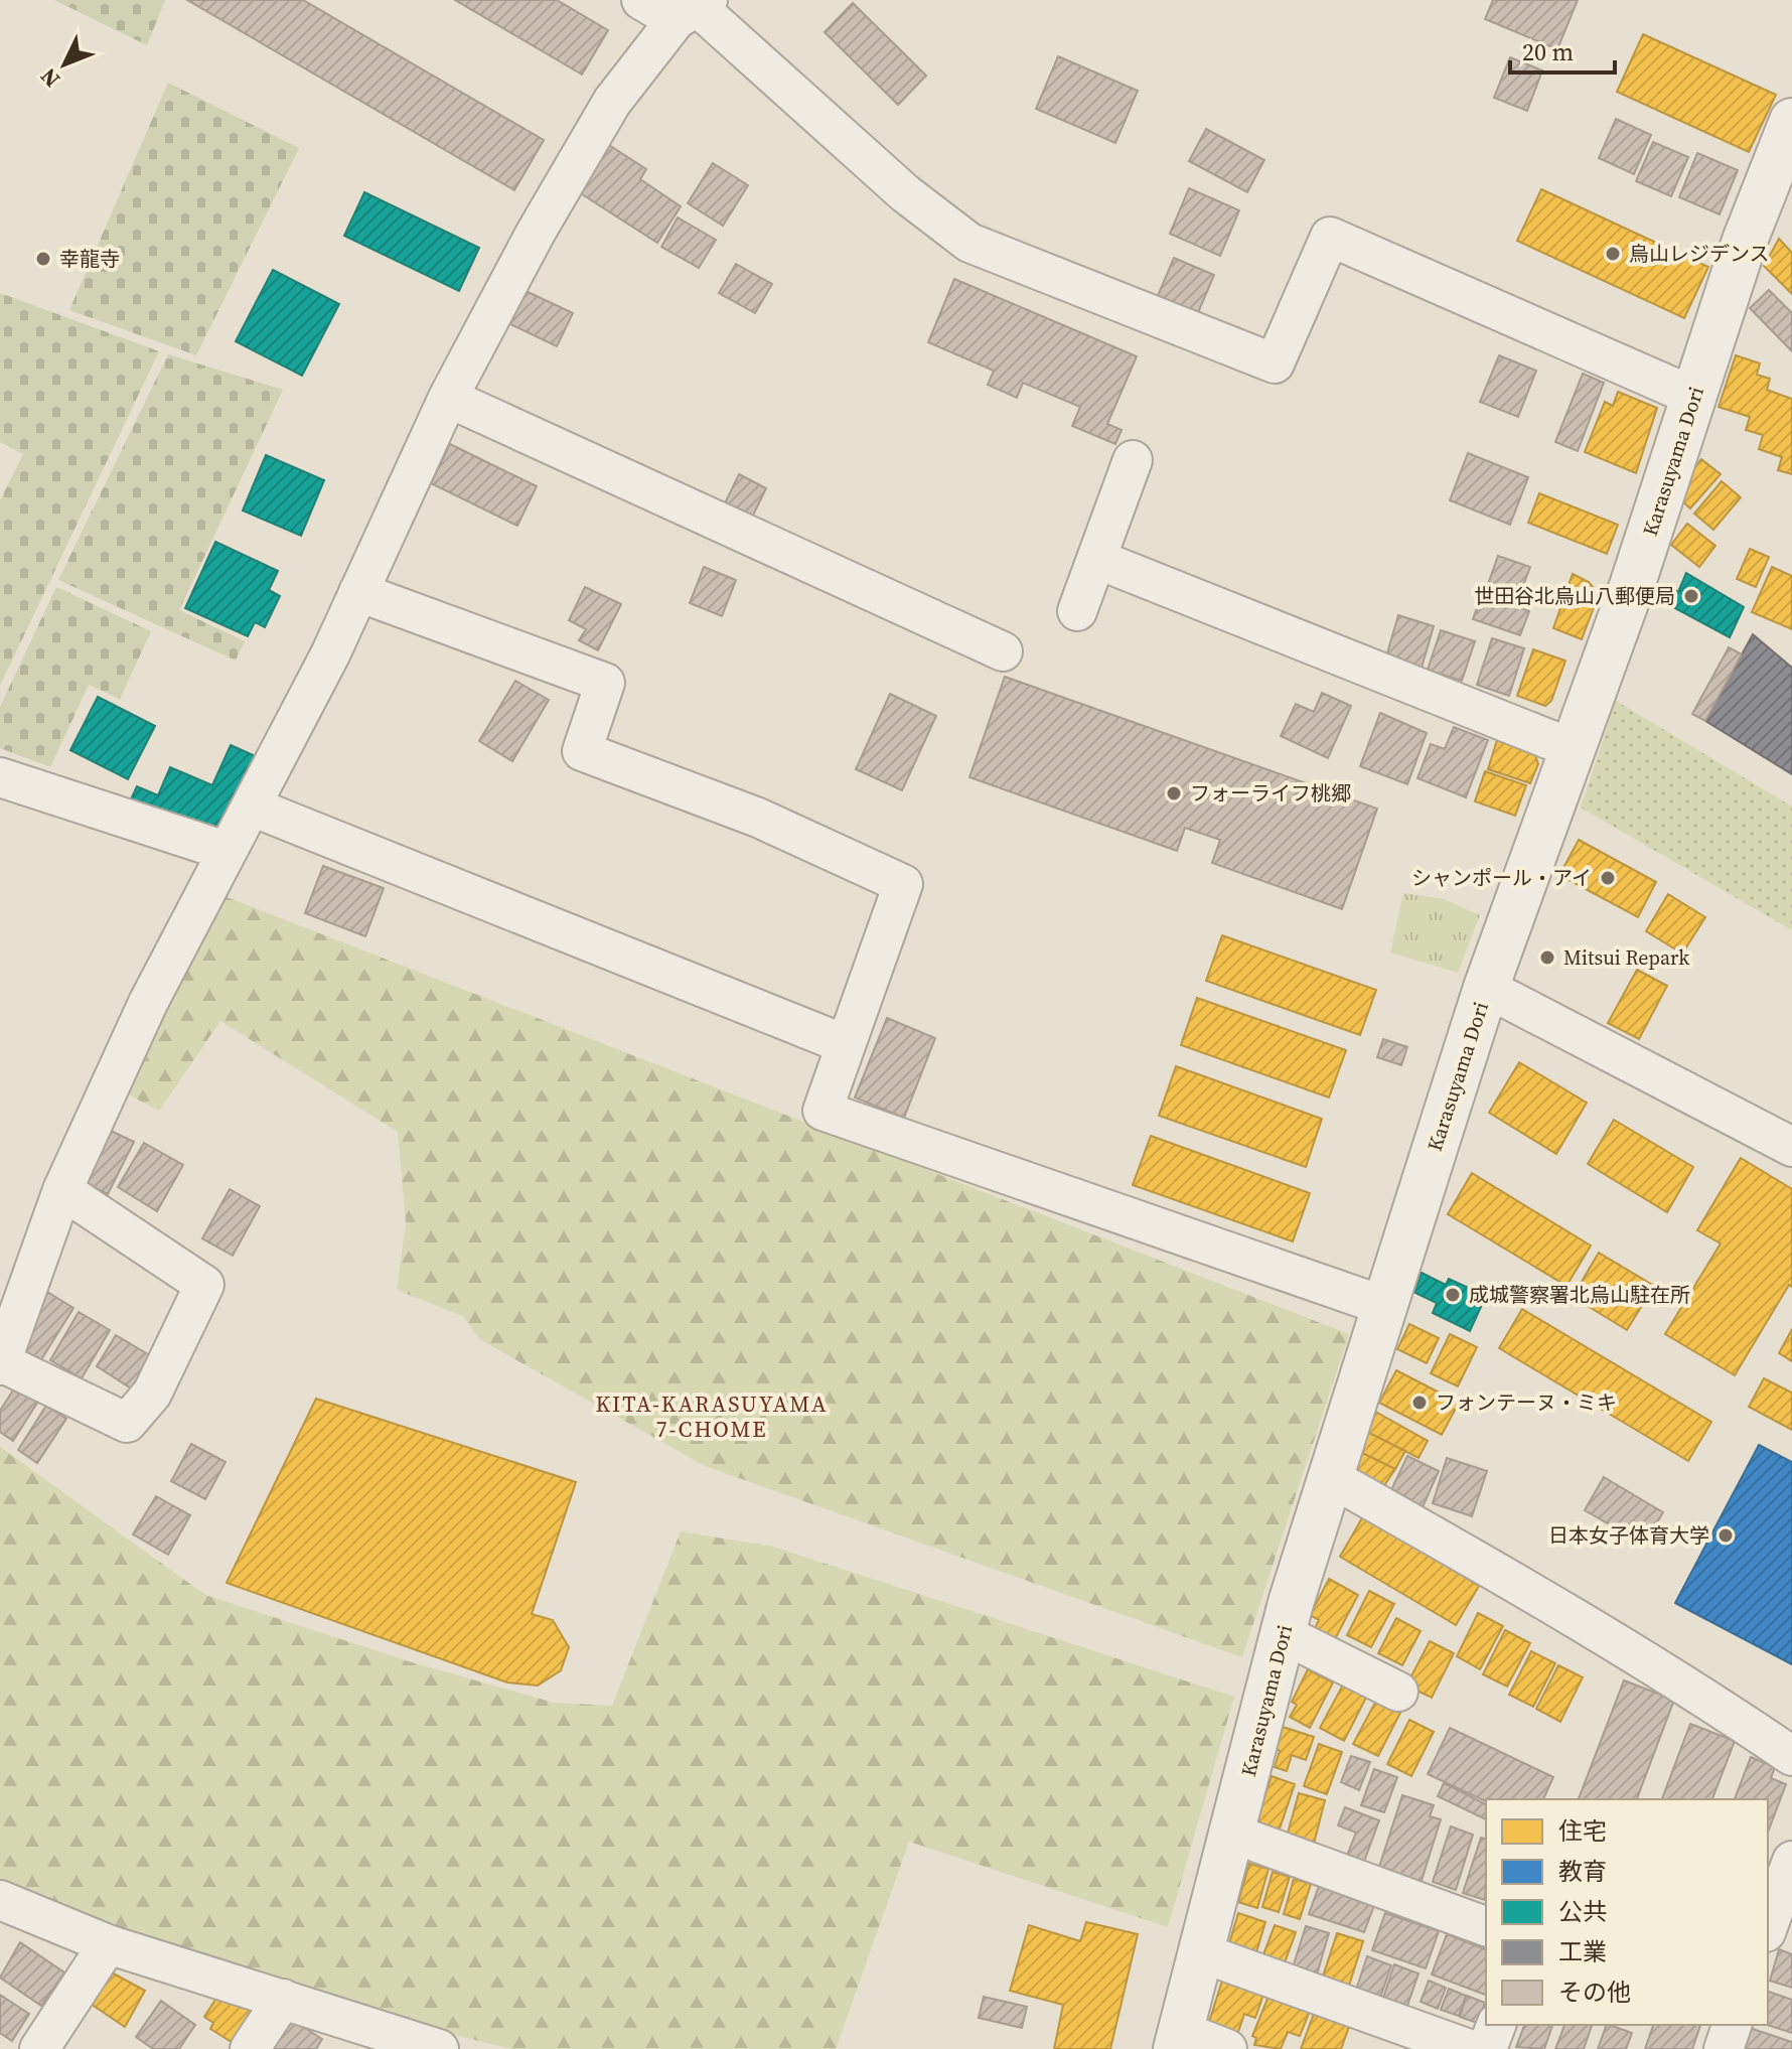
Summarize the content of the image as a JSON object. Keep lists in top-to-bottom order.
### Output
{
  "streets": {
    "street": ["Karasuyama Dori"]
  },
  "districts": ["KITA-KARASUYAMA 7-CHOME"],
  "places": [
    "烏山レジデンス",
    "幸龍寺",
    "世田谷北烏山八郵便局",
    "フォーライフ桃郷",
    "シャンポール・アイ",
    "Mitsui Repark",
    "成城警察署北烏山駐在所",
    "フォンテーヌ・ミキ",
    "日本女子体育大学"
  ],
  "legend": [
    "住宅",
    "教育",
    "公共",
    "工業",
    "その他"
  ],
  "scale_bar": "20 m",
  "north": "bottom left"
}
